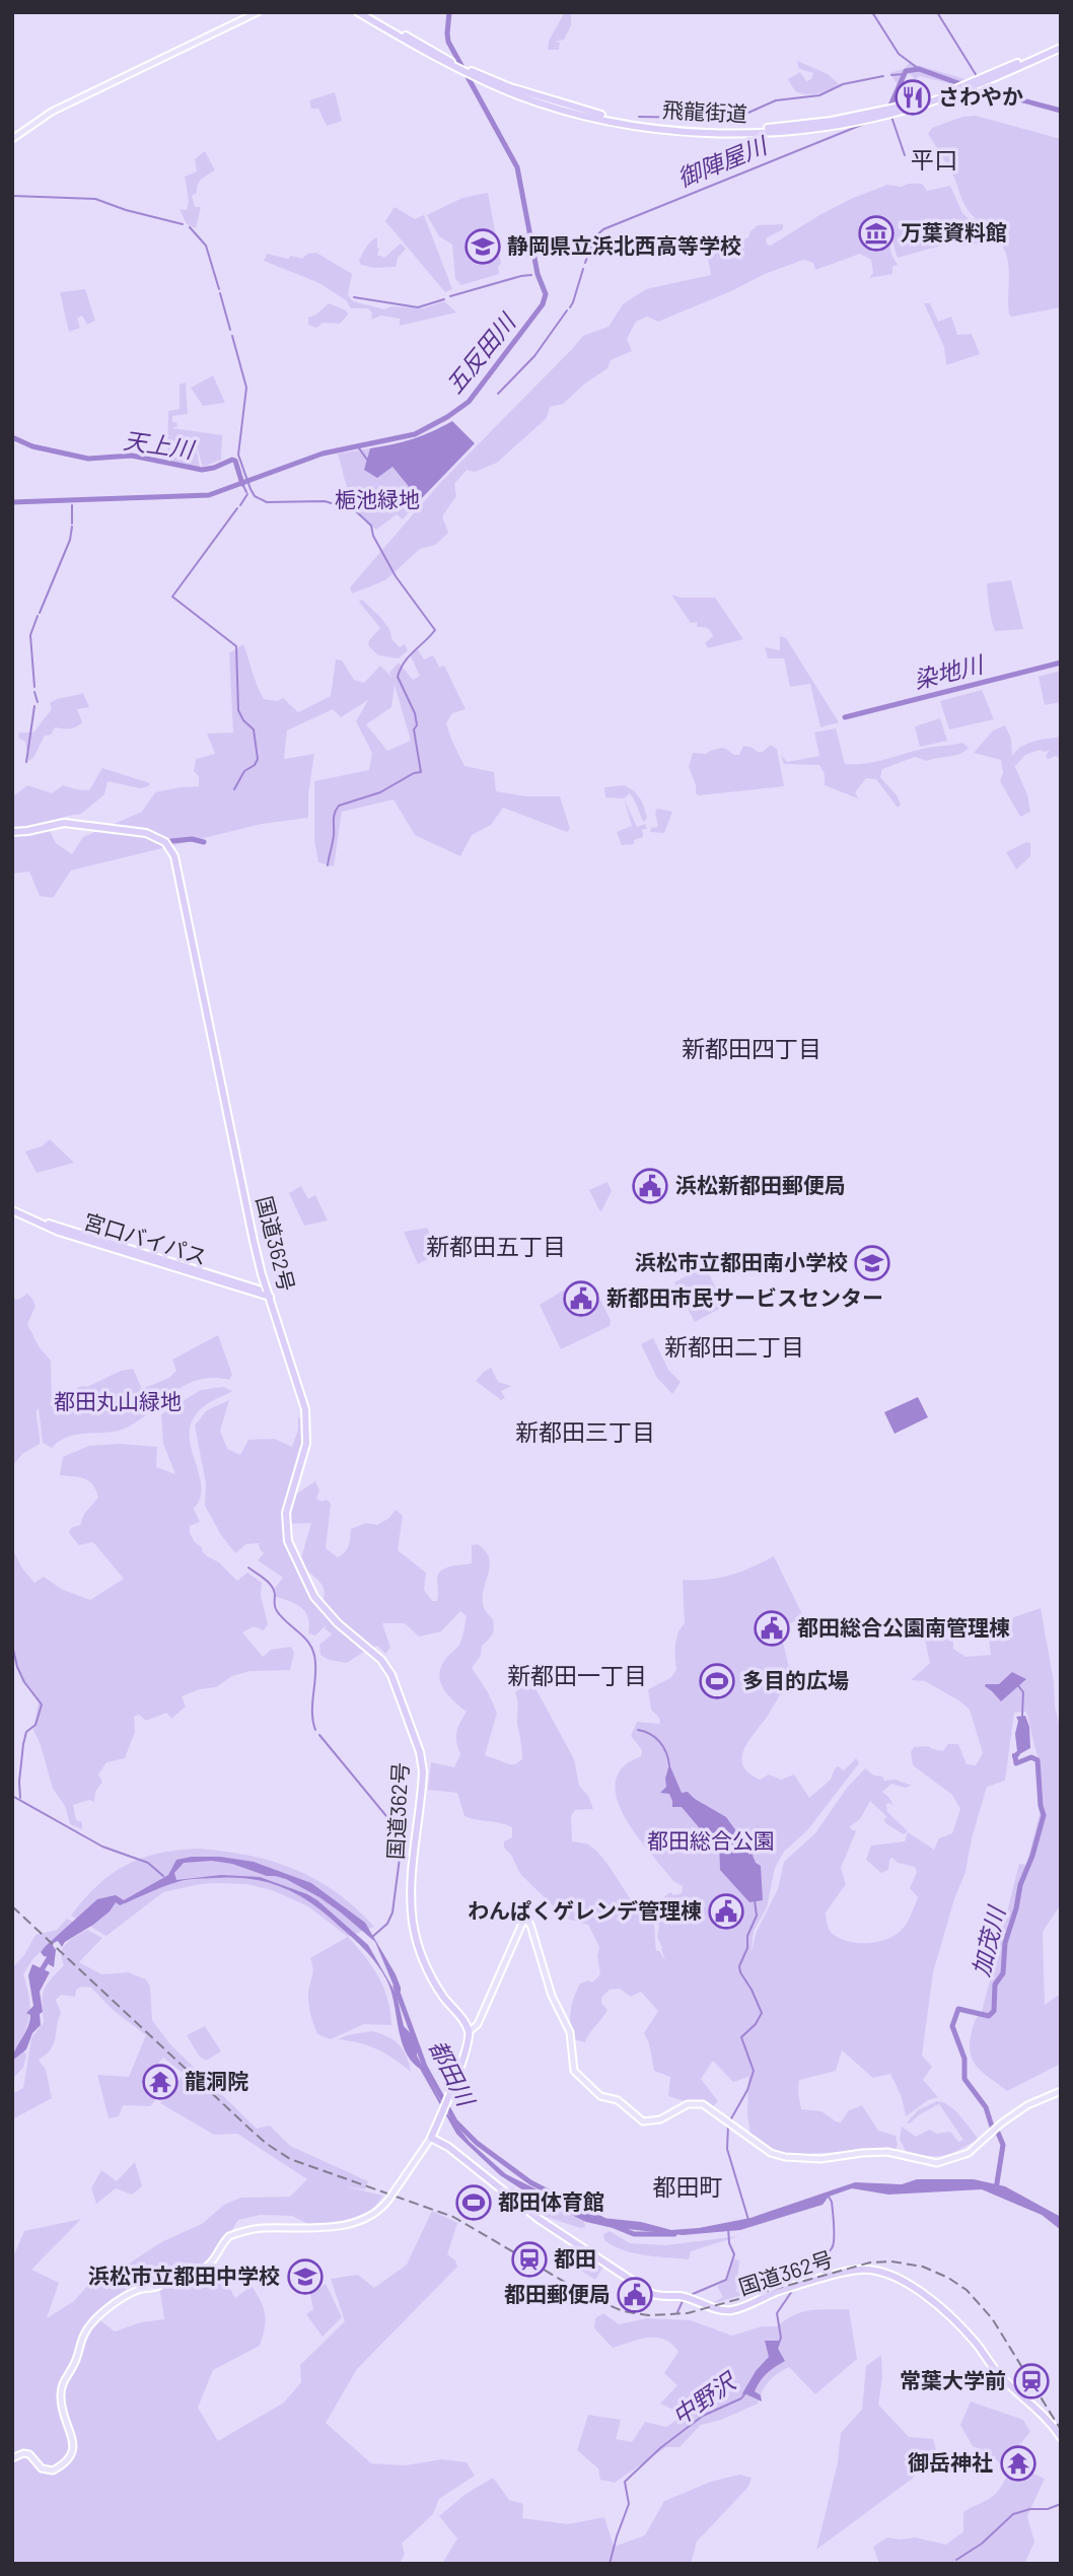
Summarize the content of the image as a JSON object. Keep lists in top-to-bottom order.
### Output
{
  "streets": {
    "highway": ["飛龍街道", "宮口バイパス", "国道362号"]
  },
  "crossings": [
    ["宮口バイパス", "国道362号"]
  ],
  "districts": [
    "平口",
    "新都田四丁目",
    "新都田五丁目",
    "新都田二丁目",
    "新都田三丁目",
    "新都田一丁目",
    "都田町"
  ],
  "water": [
    "御陣屋川",
    "五反田川",
    "天上川",
    "染地川",
    "加茂川",
    "都田川",
    "中野沢"
  ],
  "parks": ["梔池緑地", "都田丸山緑地", "都田総合公園"],
  "places": {
    "restaurant": ["さわやか"],
    "museum": ["万葉資料館"],
    "school or university": ["静岡県立浜北西高等学校", "浜松市立都田南小学校", "浜松市立都田中学校"],
    "public building": [
      "浜松新都田郵便局",
      "新都田市民サービスセンター",
      "都田総合公園南管理棟",
      "わんぱくゲレンデ管理棟",
      "都田郵便局"
    ],
    "sports": ["多目的広場", "都田体育館"],
    "temple": ["龍洞院", "御岳神社"],
    "station": ["都田", "常葉大学前"]
  }
}
